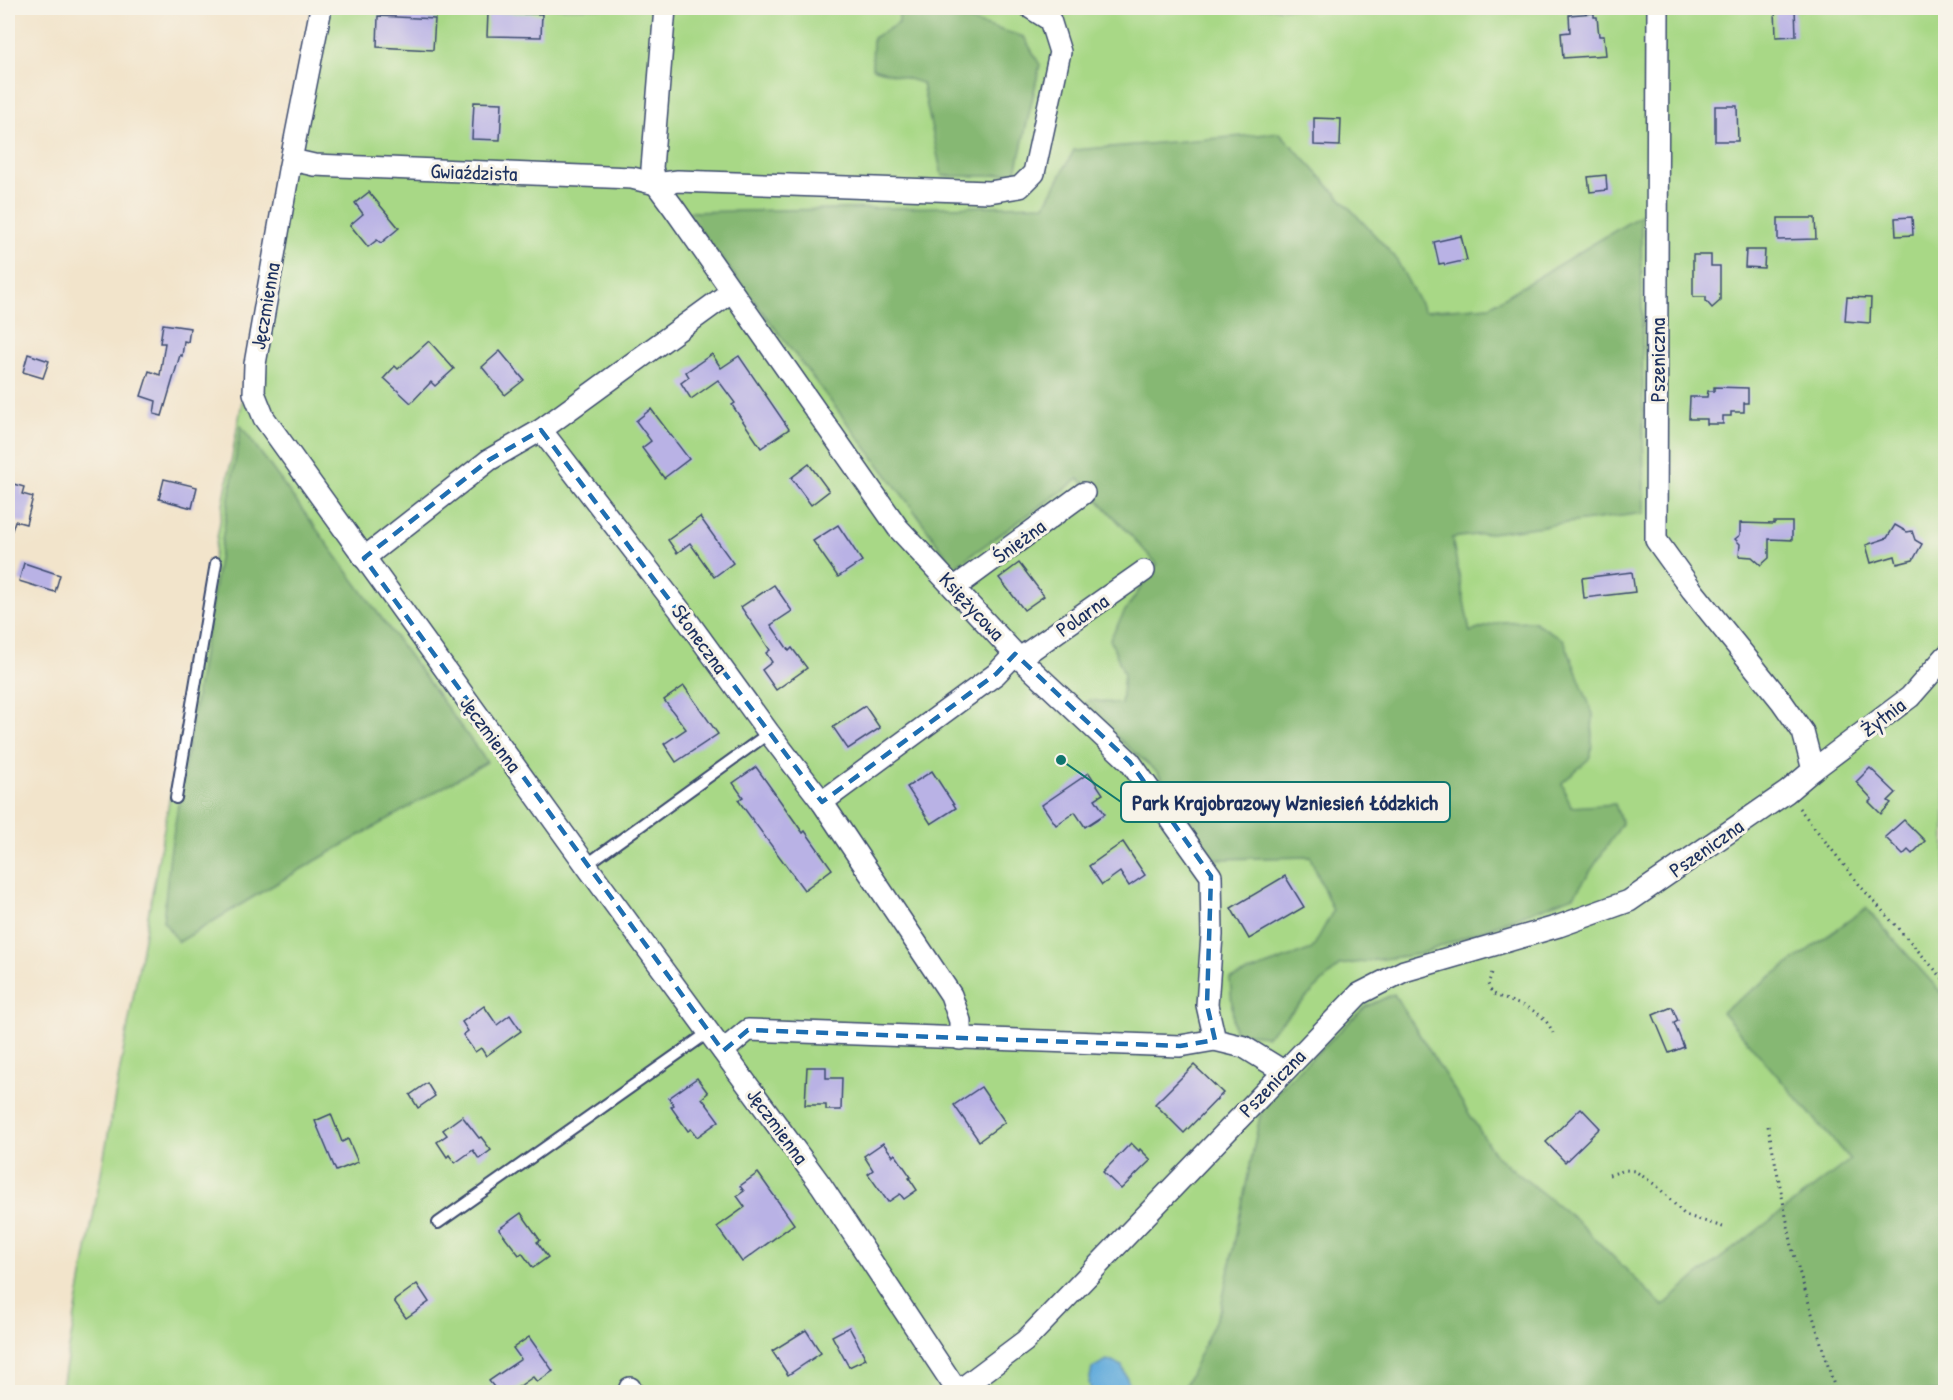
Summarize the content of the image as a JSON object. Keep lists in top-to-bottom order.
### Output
{
  "streets": {
    "street": [
      "Gwiaździsta",
      "Jęczmienna",
      "Pszeniczna",
      "Śnieżna",
      "Księżycowa",
      "Polarna",
      "Słoneczna",
      "Żytnia"
    ]
  },
  "crossings": [
    ["Gwiaździsta", "Jęczmienna"],
    ["Gwiaździsta", "Księżycowa"],
    ["Jęczmienna", "Pszeniczna"],
    ["Pszeniczna", "Żytnia"],
    ["Śnieżna", "Księżycowa"],
    ["Księżycowa", "Polarna"],
    ["Polarna", "Słoneczna"]
  ],
  "places": ["Park Krajobrazowy Wzniesień Łódzkich"]
}
